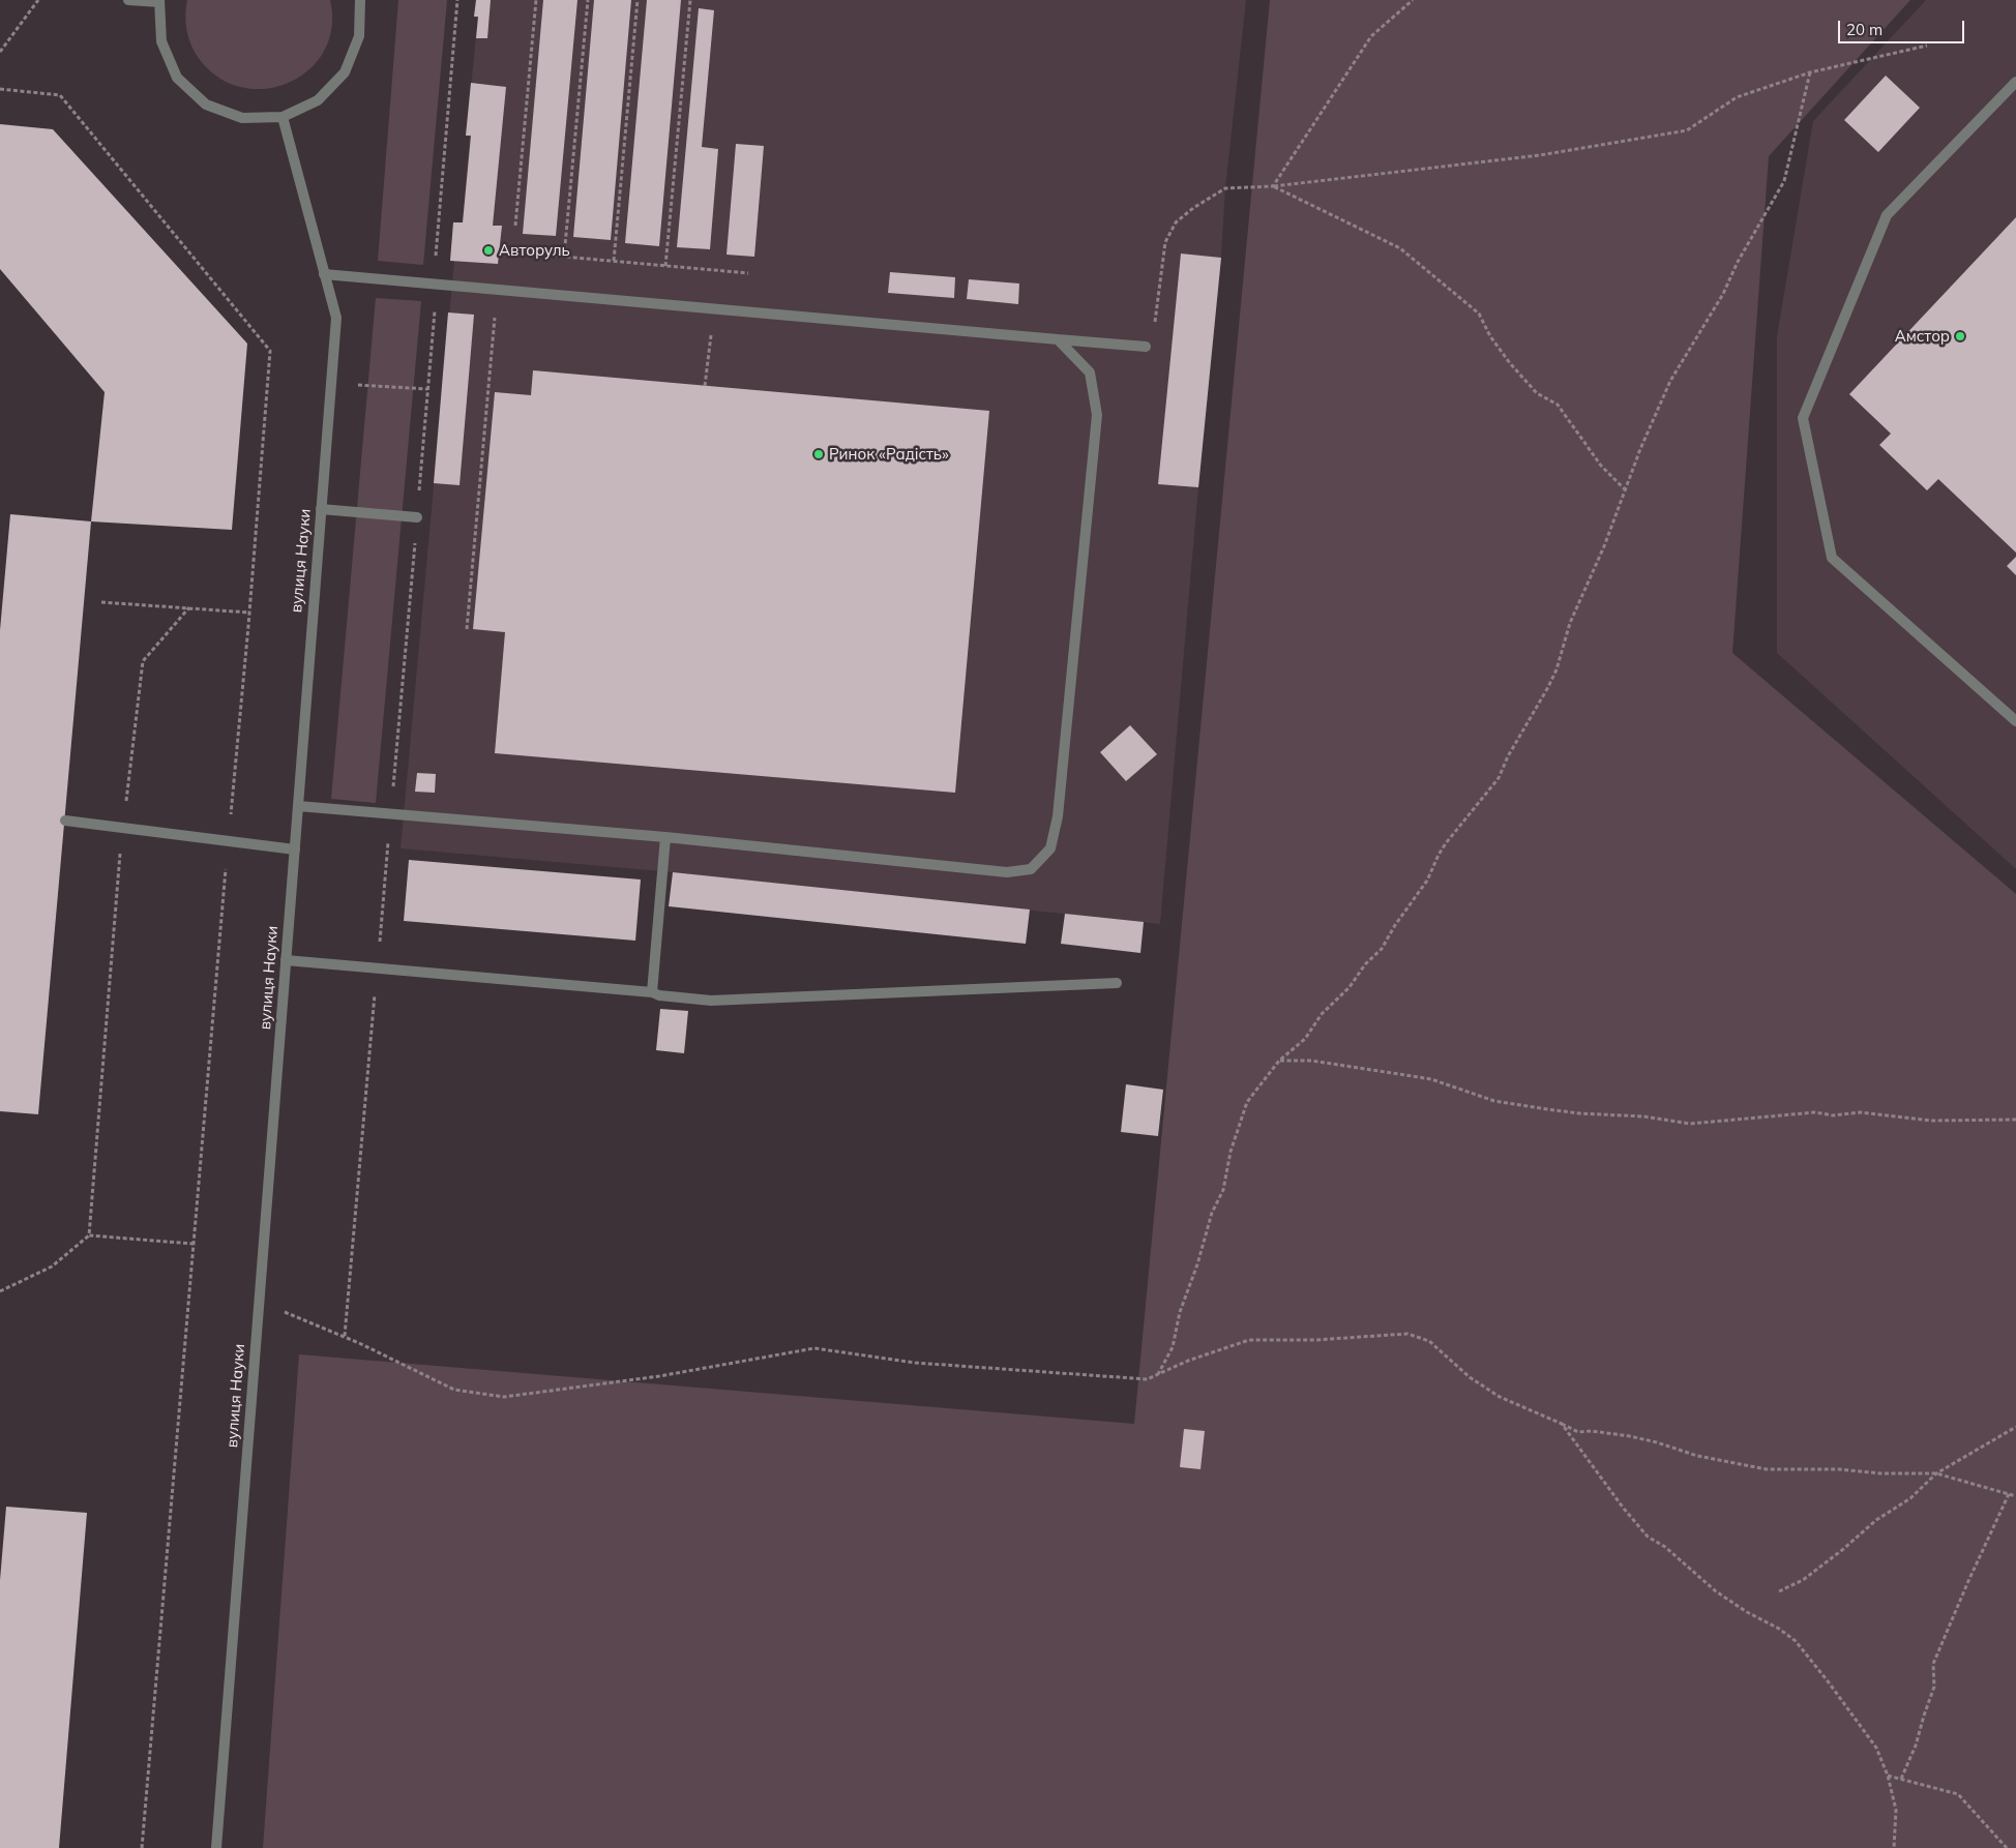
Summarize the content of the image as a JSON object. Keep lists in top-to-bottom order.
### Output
{
  "streets": {
    "street": ["вулиця Науки"]
  },
  "places": ["Авторуль", "Амстор", "Ринок «Радість»"],
  "scale_bar": "20 m"
}
